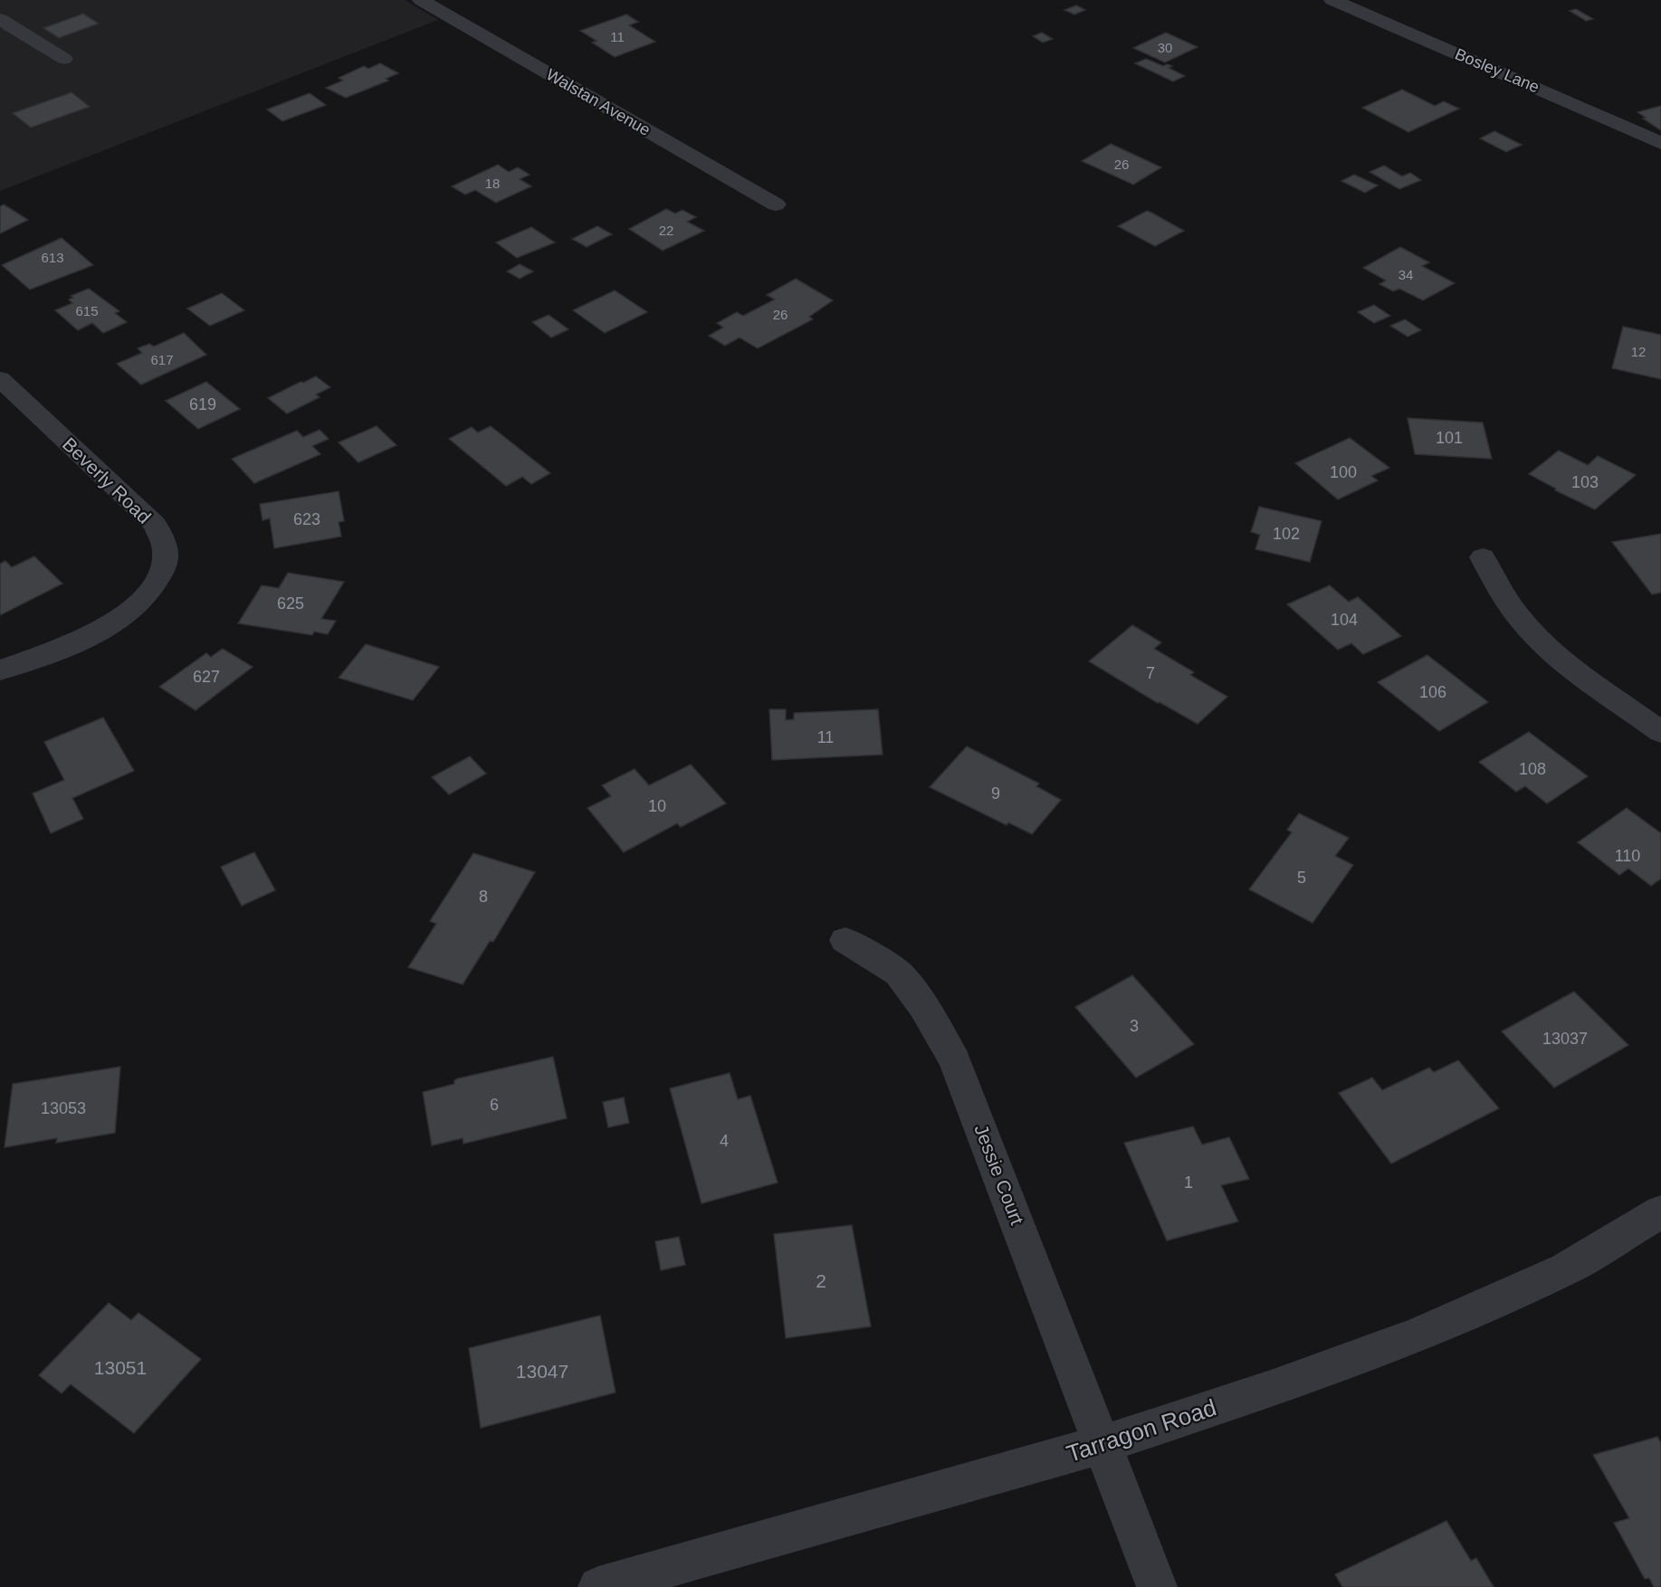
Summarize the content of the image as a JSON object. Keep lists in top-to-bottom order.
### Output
{
  "streets": {
    "street": [
      "Bosley Lane",
      "Walstan Avenue",
      "Beverly Road",
      "Jessie Court",
      "Tarragon Road"
    ]
  },
  "crossings": [
    ["Jessie Court", "Tarragon Road"]
  ],
  "house_numbers": [
    "11",
    "30",
    "26",
    "18",
    "22",
    "613",
    "34",
    "615",
    "26",
    "12",
    "617",
    "619",
    "101",
    "100",
    "103",
    "623",
    "102",
    "625",
    "104",
    "7",
    "627",
    "106",
    "11",
    "108",
    "9",
    "10",
    "110",
    "5",
    "8",
    "3",
    "13037",
    "6",
    "13053",
    "4",
    "1",
    "2",
    "13051",
    "13047"
  ]
}
